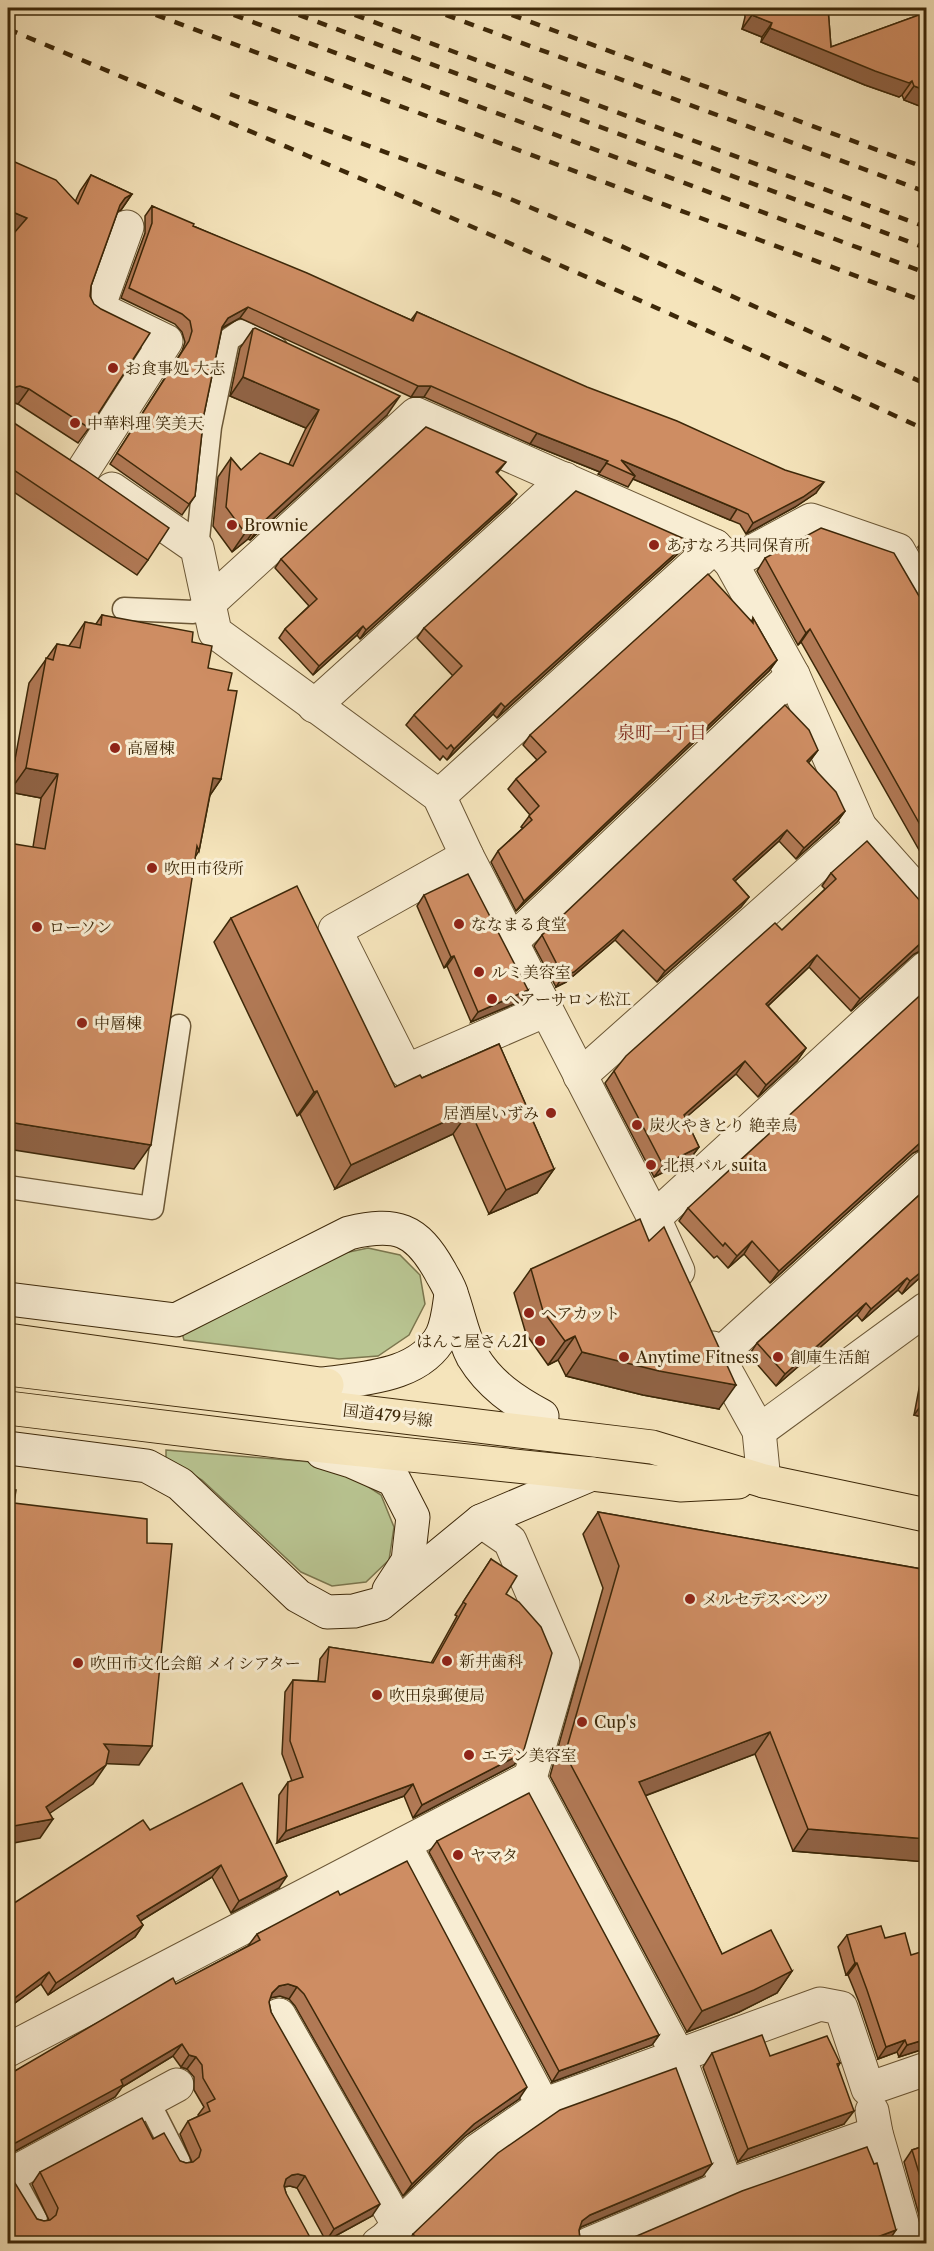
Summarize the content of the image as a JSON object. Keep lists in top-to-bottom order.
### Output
{
  "streets": {
    "highway": ["国道479号線"]
  },
  "districts": ["泉町一丁目"],
  "places": [
    "お食事処 大志",
    "中華料理 笑美天",
    "Brownie",
    "あすなろ共同保育所",
    "高層棟",
    "吹田市役所",
    "ななまる食堂",
    "ローソン",
    "ルミ美容室",
    "ヘアーサロン松江",
    "中層棟",
    "居酒屋いずみ",
    "炭火やきとり 絶幸鳥",
    "北摂バル suita",
    "ヘアカット",
    "はんこ屋さん21",
    "Anytime Fitness",
    "創庫生活館",
    "メルセデスベンツ",
    "新井歯科",
    "吹田市文化会館 メイシアター",
    "吹田泉郵便局",
    "Cup's",
    "エデン美容室",
    "ヤマタ"
  ]
}
